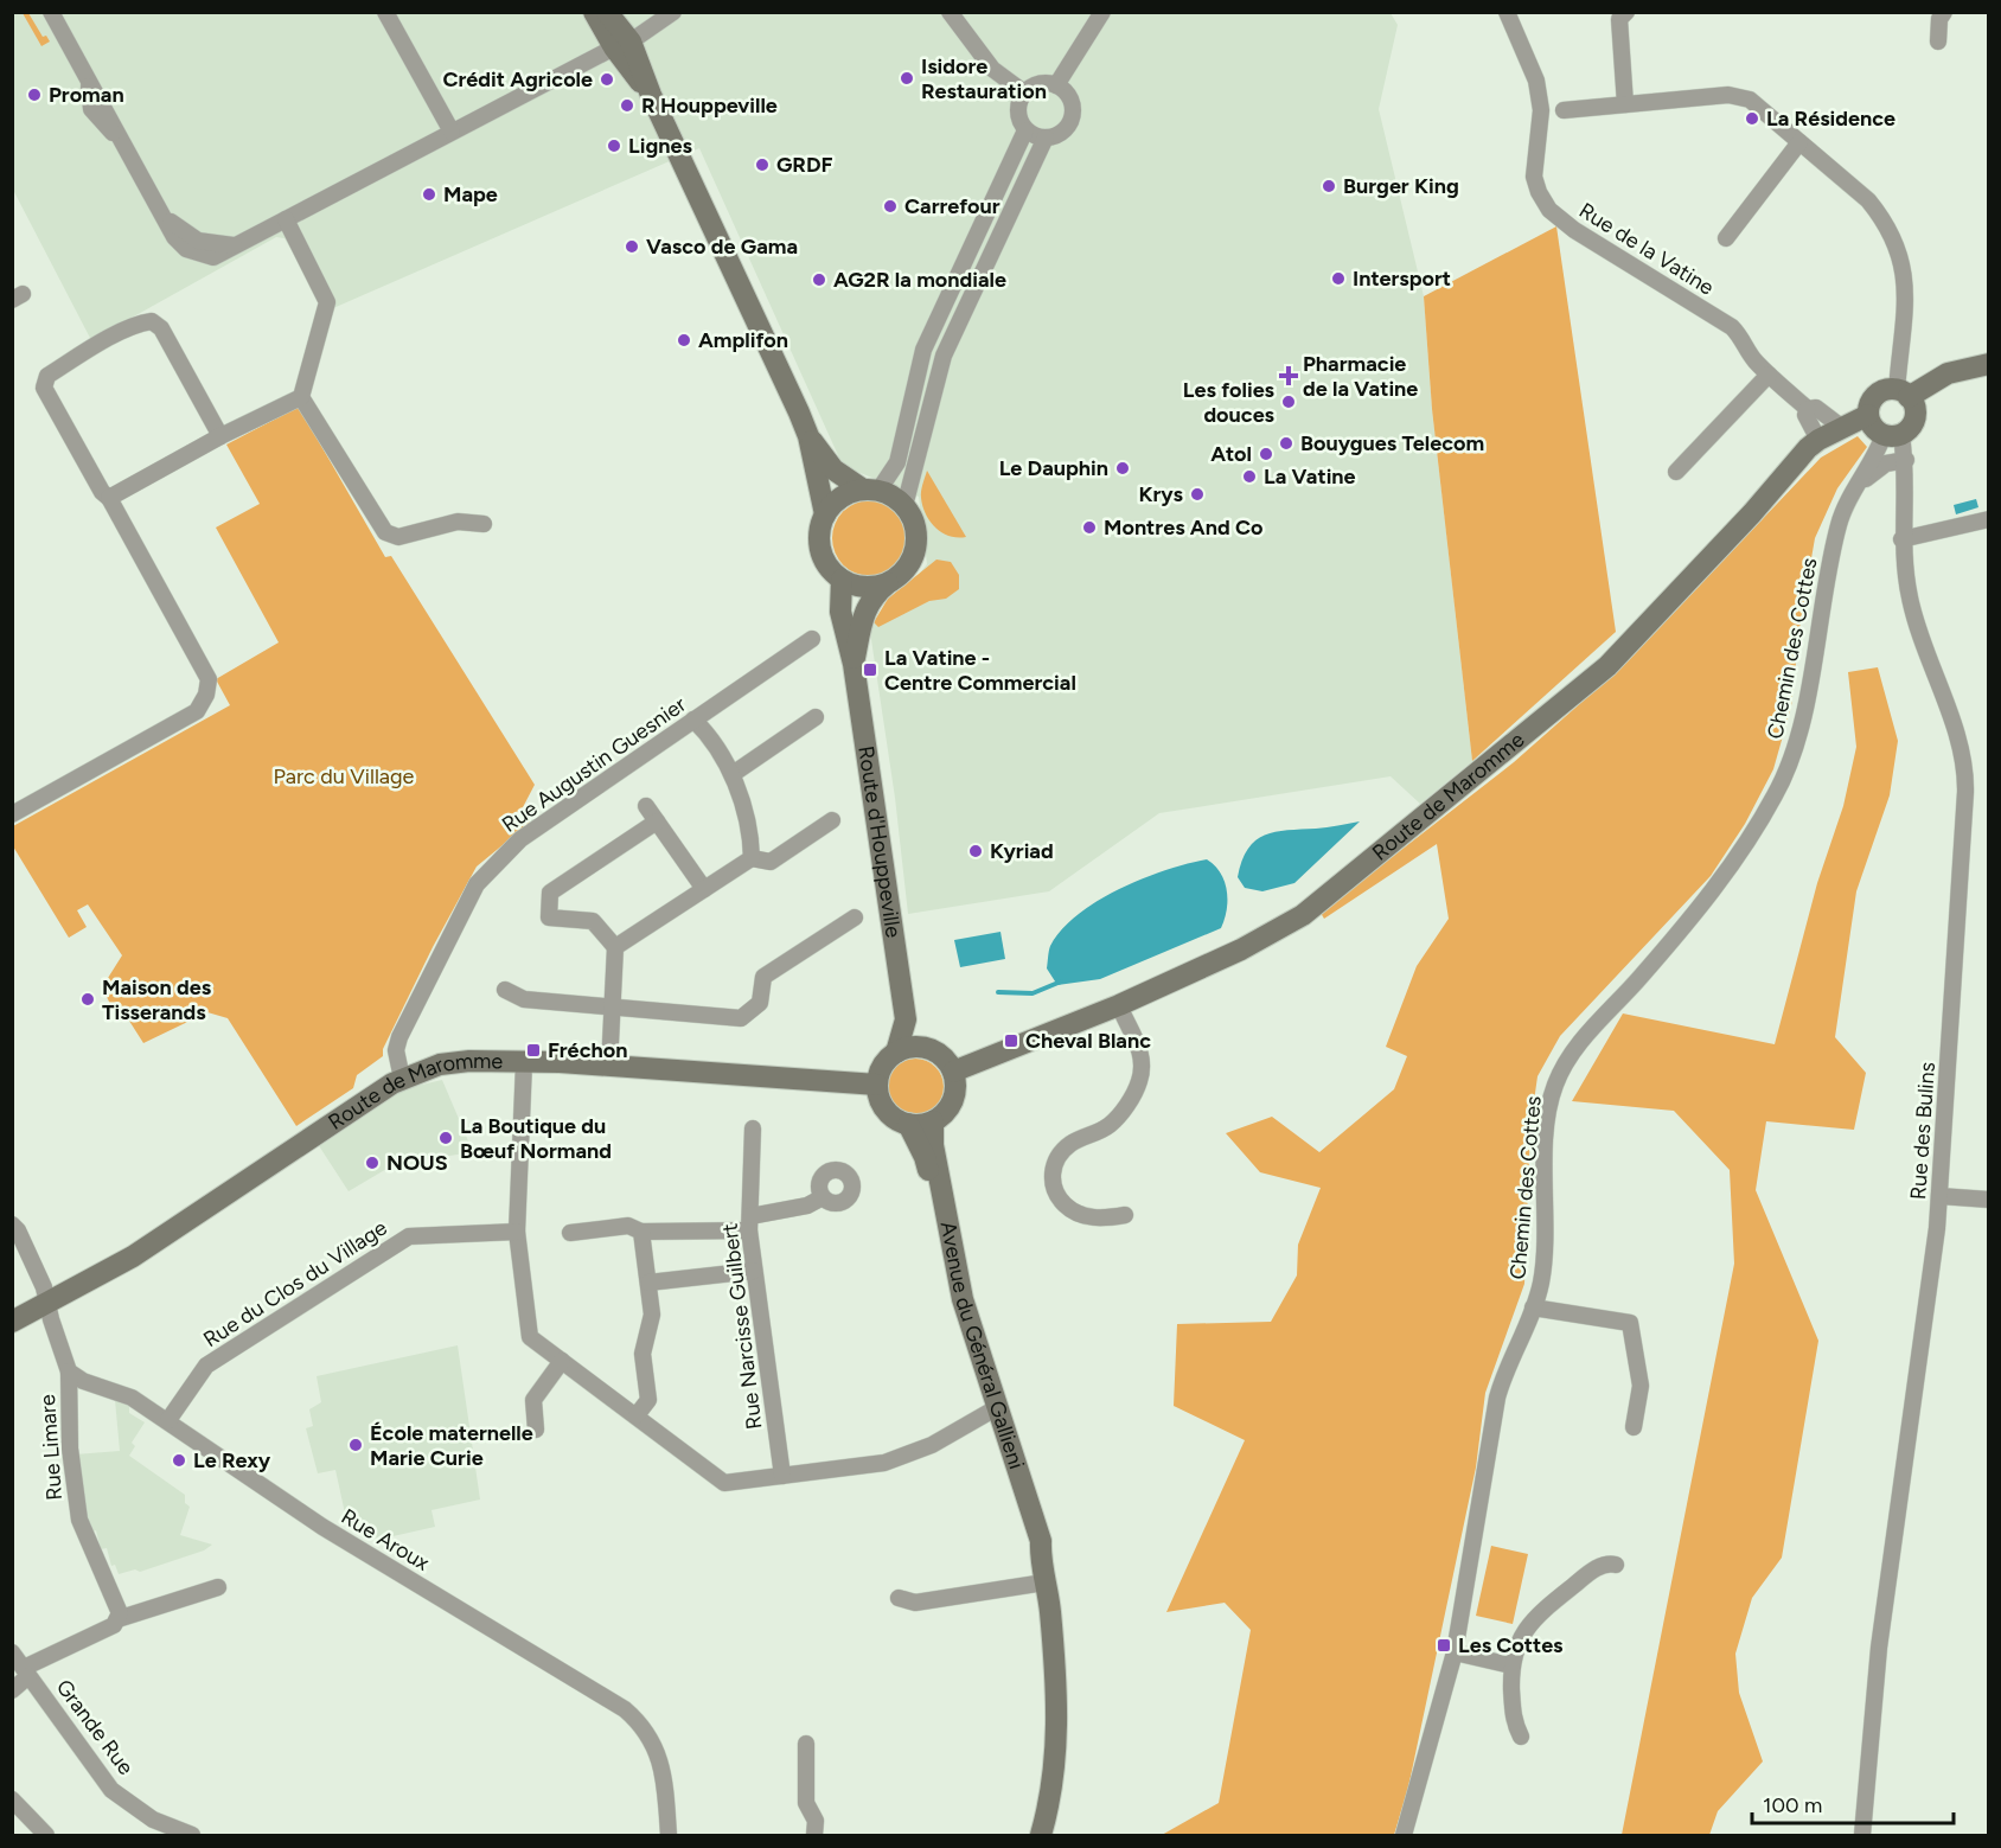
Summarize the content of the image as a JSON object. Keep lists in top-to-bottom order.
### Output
{
  "streets": {
    "street": [
      "Rue de la Vatine",
      "Chemin des Cottes",
      "Rue Augustin Guesnier",
      "Route de Maromme",
      "Route d'Houppeville",
      "Rue des Bulins",
      "Rue du Clos du Village",
      "Rue Narcisse Guilbert",
      "Avenue du Général Gallieni",
      "Rue Limare",
      "Rue Aroux",
      "Grande Rue"
    ]
  },
  "crossings": [
    ["Rue de la Vatine", "Route de Maromme"],
    ["Chemin des Cottes", "Route de Maromme"],
    ["Chemin des Cottes", "Rue des Bulins"],
    ["Rue Augustin Guesnier", "Route de Maromme"],
    ["Route de Maromme", "Route d'Houppeville"],
    ["Route de Maromme", "Rue des Bulins"],
    ["Route de Maromme", "Avenue du Général Gallieni"],
    ["Route d'Houppeville", "Avenue du Général Gallieni"],
    ["Rue du Clos du Village", "Rue Aroux"],
    ["Rue Limare", "Rue Aroux"]
  ],
  "parks": ["Parc du Village"],
  "places": {
    "other": [
      "Isidore Restauration",
      "Crédit Agricole",
      "Proman",
      "R Houppeville",
      "La Résidence",
      "Lignes",
      "GRDF",
      "Burger King",
      "Mape",
      "Carrefour",
      "Vasco de Gama",
      "Intersport",
      "AG2R la mondiale",
      "Amplifon",
      "Les folies douces",
      "Bouygues Telecom",
      "Atol",
      "Le Dauphin",
      "La Vatine",
      "Krys",
      "Montres And Co",
      "Kyriad",
      "Maison des Tisserands",
      "La Boutique du Bœuf Normand",
      "NOUS",
      "École maternelle Marie Curie",
      "Le Rexy"
    ],
    "health": ["Pharmacie de la Vatine"],
    "transit": [
      "La Vatine - Centre Commercial",
      "Cheval Blanc",
      "Fréchon",
      "Les Cottes"
    ]
  },
  "scale_bar": "100 m"
}
